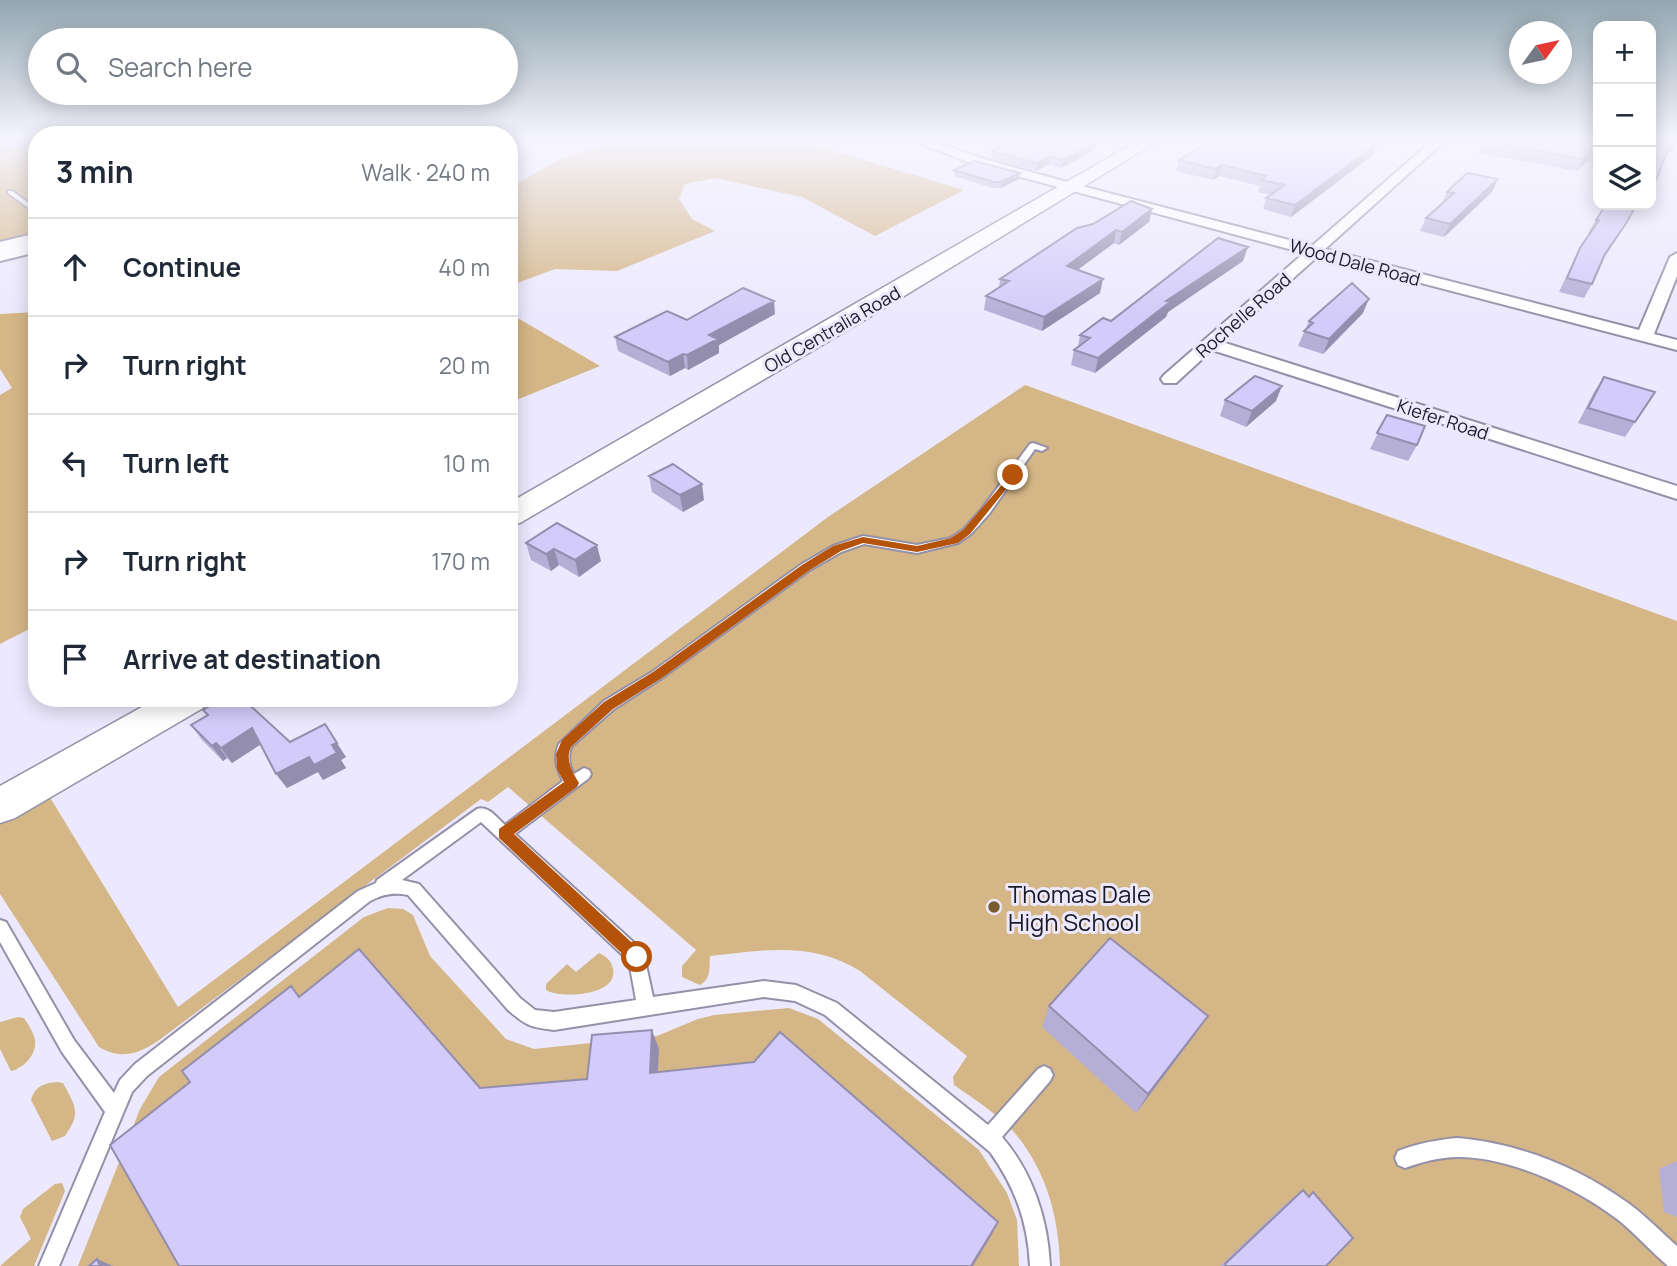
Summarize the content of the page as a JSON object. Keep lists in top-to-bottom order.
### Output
{
  "streets": {
    "street": [
      "Wood Dale Road",
      "Rochelle Road",
      "Old Centralia Road",
      "Kiefer Road"
    ]
  },
  "crossings": [
    ["Wood Dale Road", "Rochelle Road"],
    ["Rochelle Road", "Kiefer Road"]
  ],
  "places": ["Thomas Dale High School"],
  "north": "top right",
  "page": {
    "map_buttons": ["+", "−"],
    "search": "Search here",
    "heading": ["3 min", "Walk · 240 m"],
    "list": [
      ["Continue", "40 m"],
      ["Turn right", "20 m"],
      ["Turn left", "10 m"],
      ["Turn right", "170 m"],
      "Arrive at destination"
    ]
  }
}
